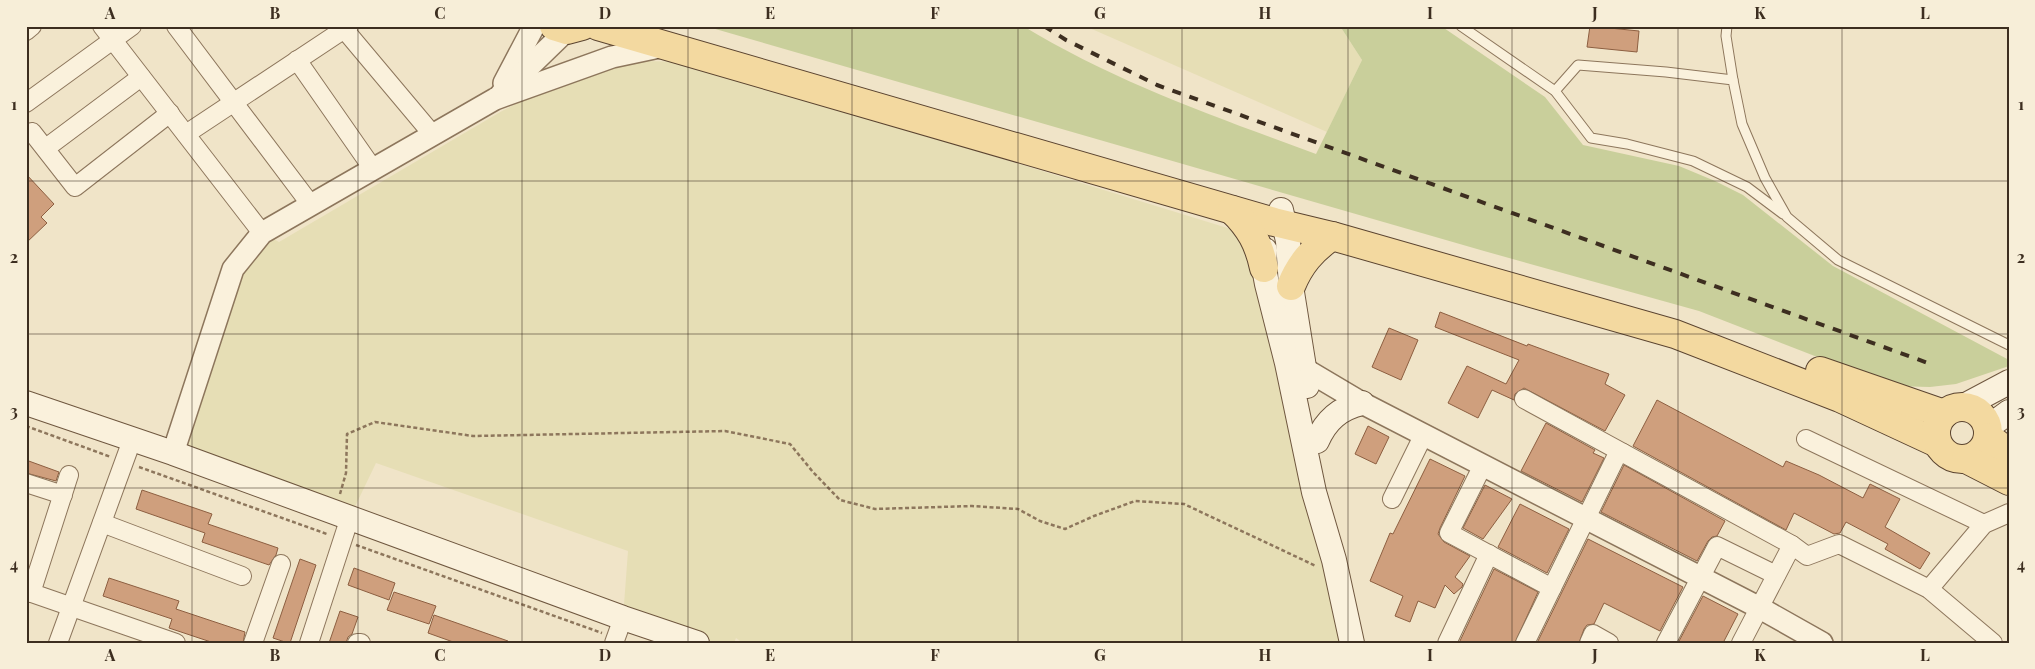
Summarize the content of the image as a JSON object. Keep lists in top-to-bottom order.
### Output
{
  "grid": {
    "columns": [
      "A",
      "B",
      "C",
      "D",
      "E",
      "F",
      "G",
      "H",
      "I",
      "J",
      "K",
      "L"
    ],
    "rows": [
      "1",
      "2",
      "3",
      "4"
    ]
  }
}
